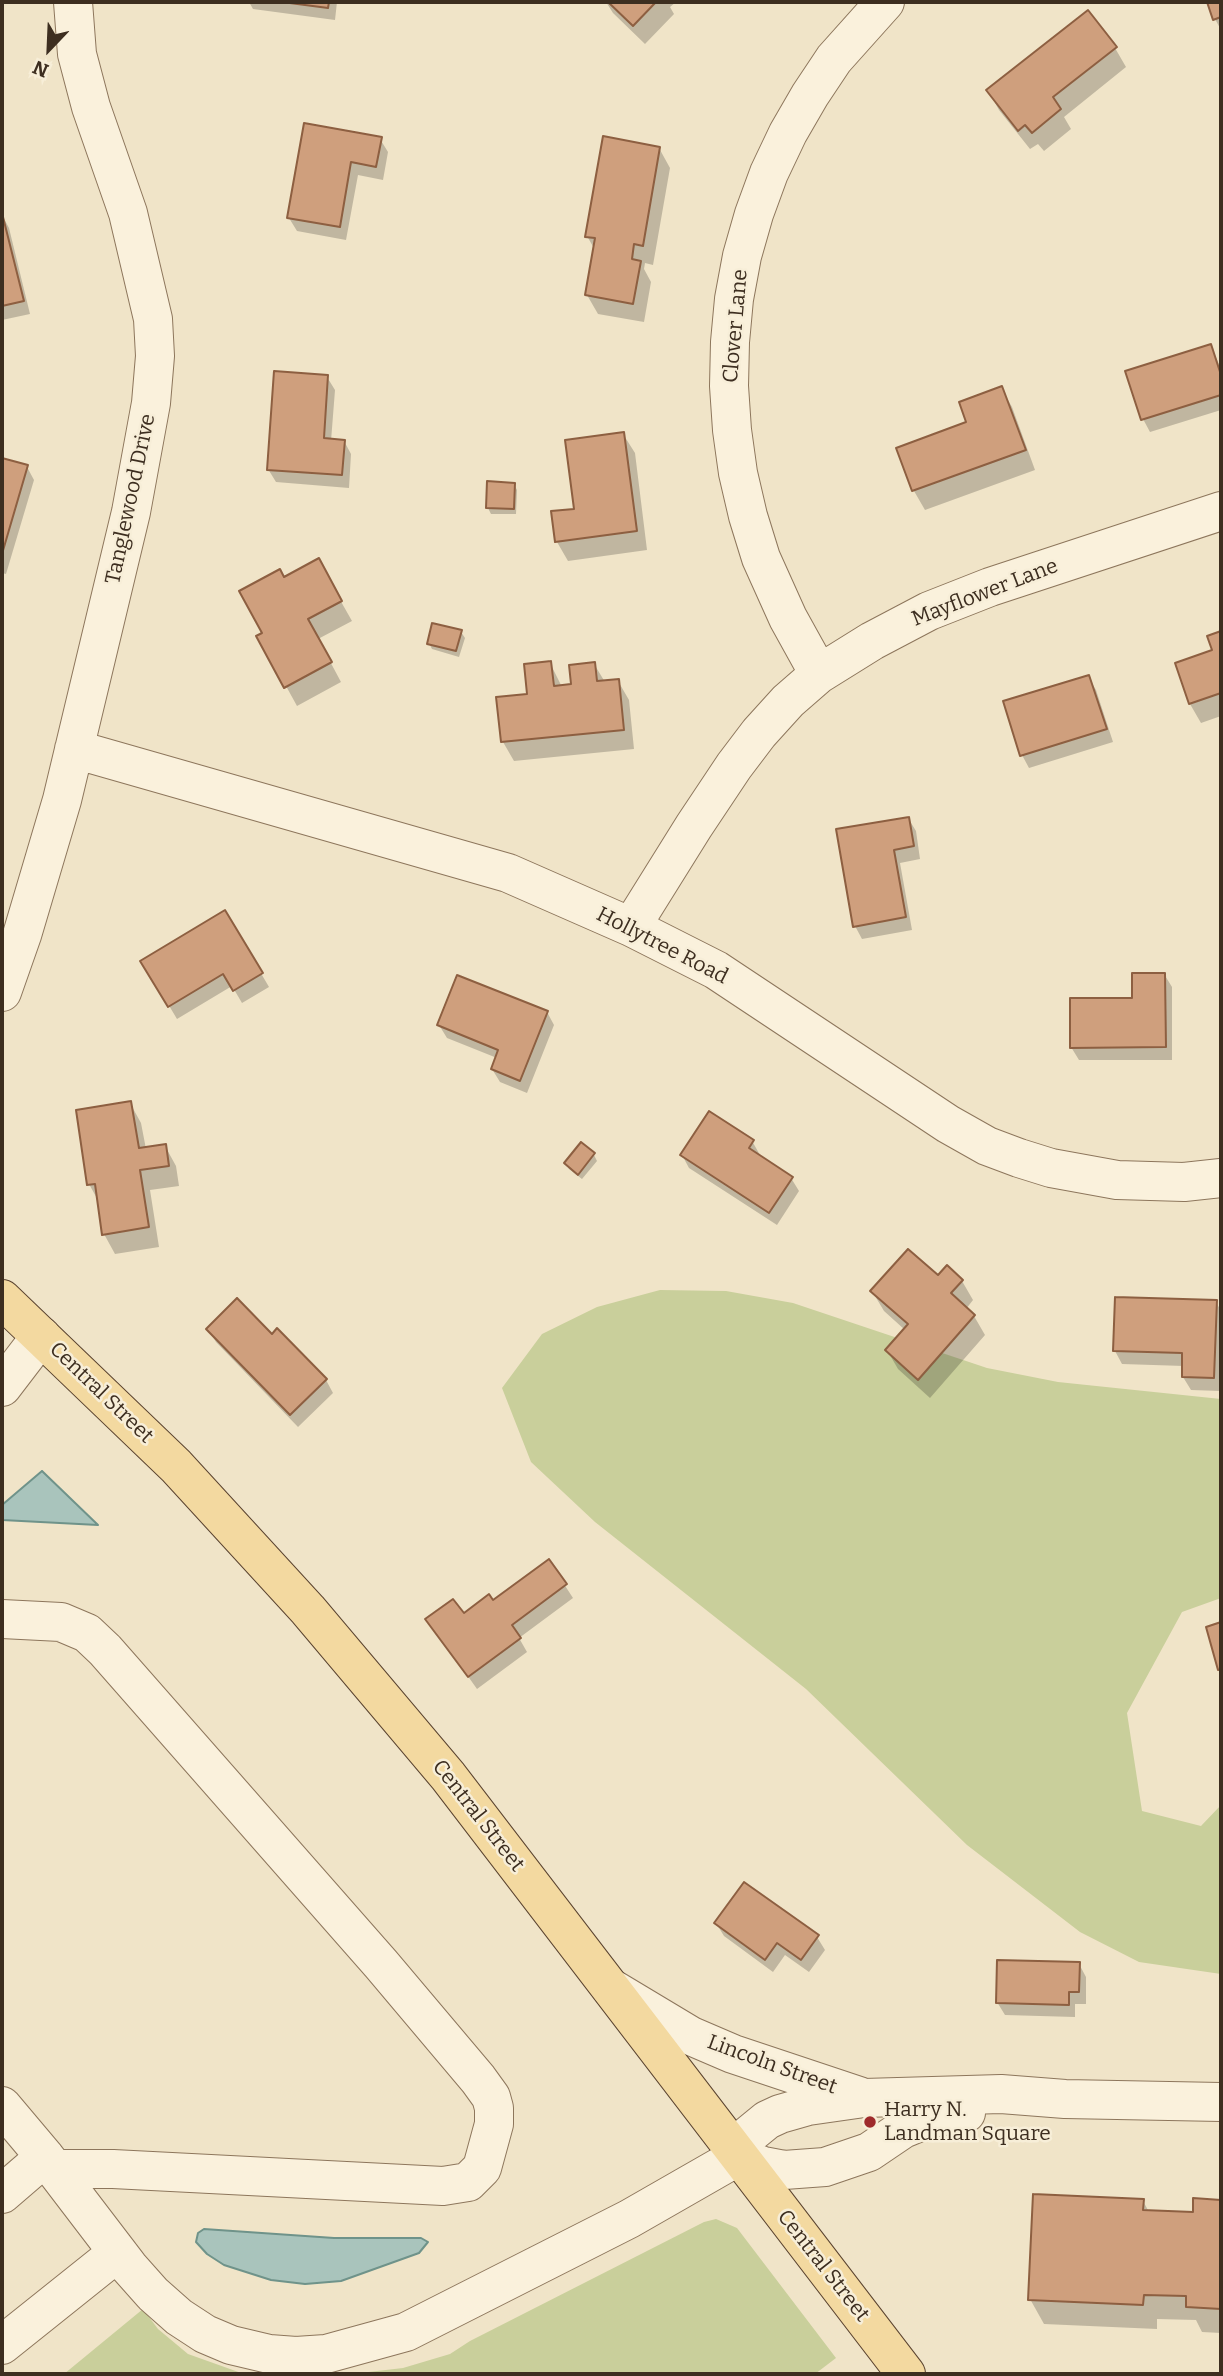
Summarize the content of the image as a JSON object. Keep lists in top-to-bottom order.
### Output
{
  "streets": {
    "main road": ["Central Street"],
    "street": [
      "Clover Lane",
      "Tanglewood Drive",
      "Mayflower Lane",
      "Hollytree Road",
      "Lincoln Street"
    ]
  },
  "crossings": [
    ["Clover Lane", "Mayflower Lane"],
    ["Tanglewood Drive", "Hollytree Road"],
    ["Mayflower Lane", "Hollytree Road"],
    ["Central Street", "Lincoln Street"]
  ],
  "places": ["Harry N. Landman Square"],
  "north": "bottom left"
}
